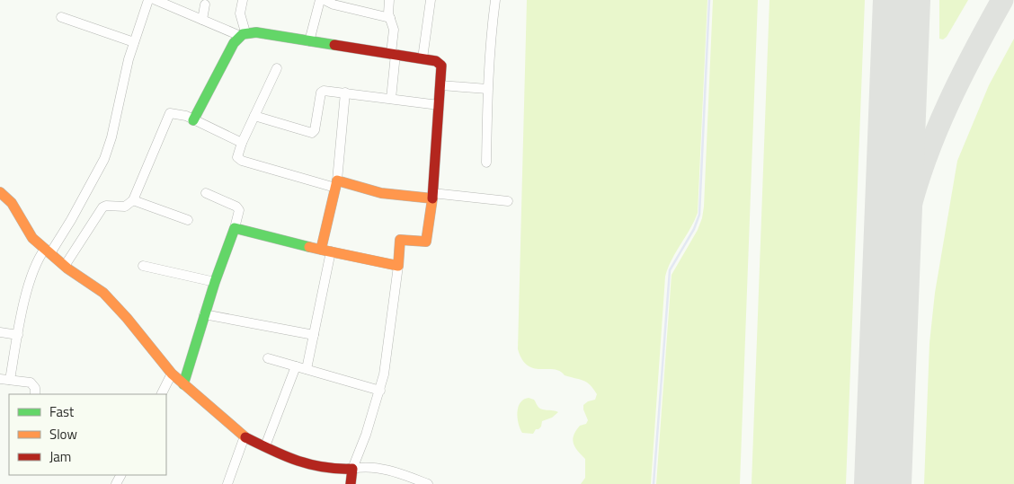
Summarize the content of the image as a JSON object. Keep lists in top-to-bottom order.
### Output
{
  "legend": ["Fast", "Slow", "Jam"]
}
